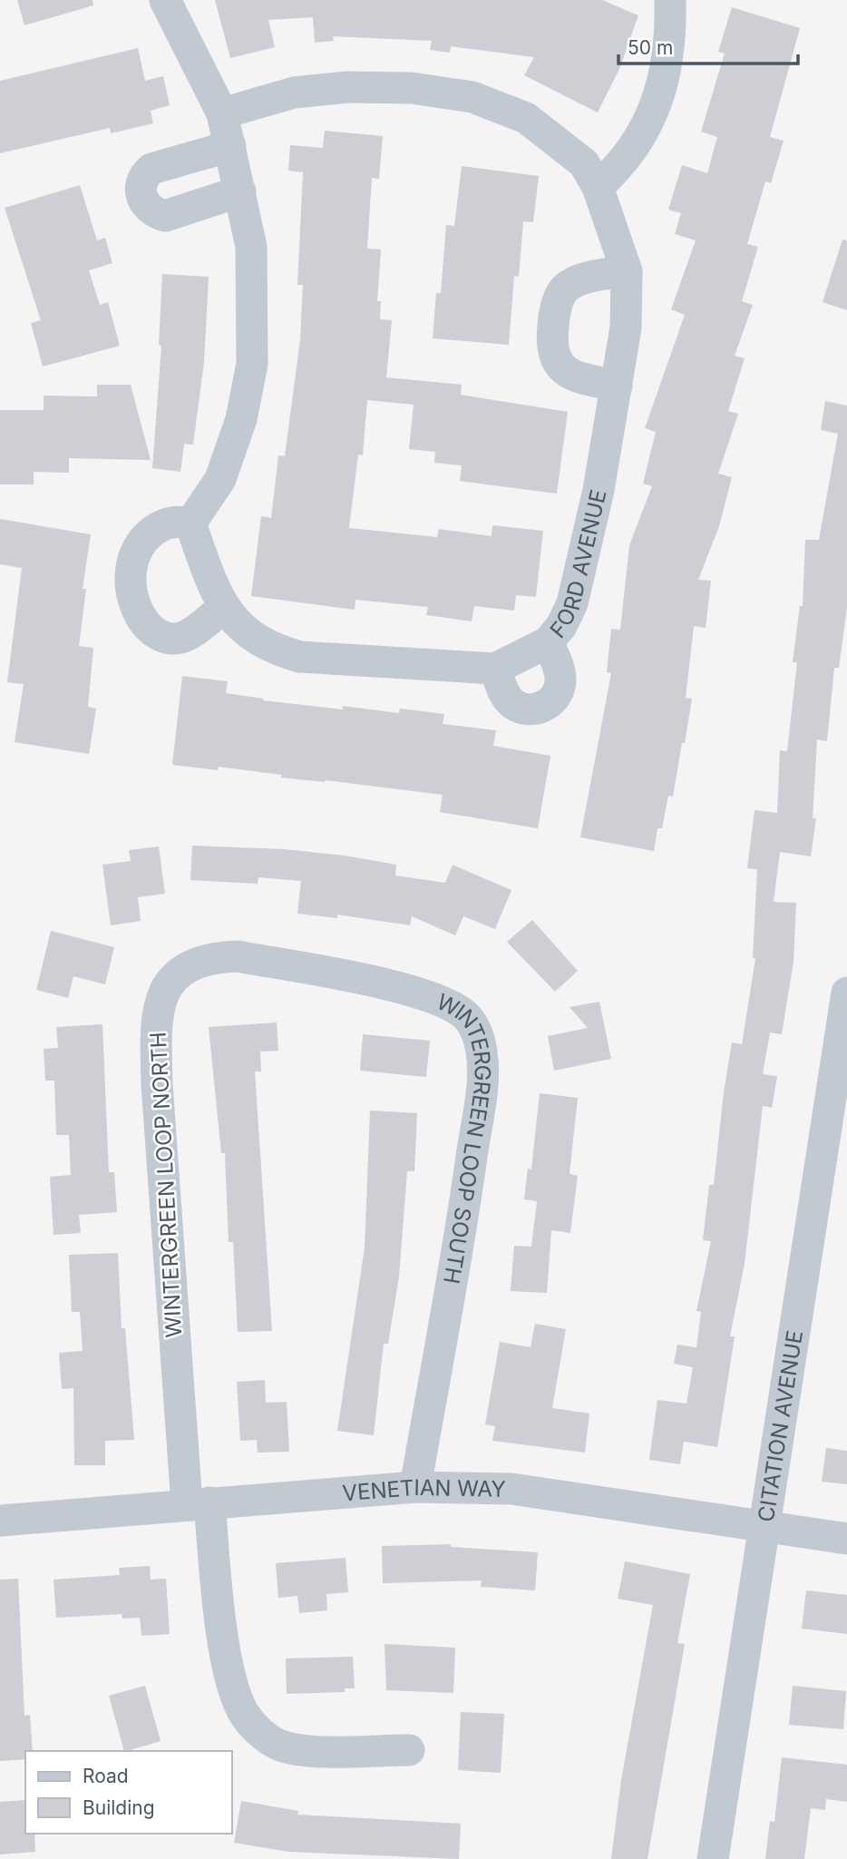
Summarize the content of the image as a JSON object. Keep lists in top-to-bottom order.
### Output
{
  "streets": {
    "street": [
      "FORD AVENUE",
      "WINTERGREEN LOOP SOUTH",
      "WINTERGREEN LOOP NORTH",
      "CITATION AVENUE",
      "VENETIAN WAY"
    ]
  },
  "crossings": [
    ["WINTERGREEN LOOP SOUTH", "WINTERGREEN LOOP NORTH"],
    ["WINTERGREEN LOOP SOUTH", "VENETIAN WAY"],
    ["WINTERGREEN LOOP NORTH", "VENETIAN WAY"],
    ["CITATION AVENUE", "VENETIAN WAY"]
  ],
  "legend": ["Road", "Building"],
  "scale_bar": "50 m"
}
